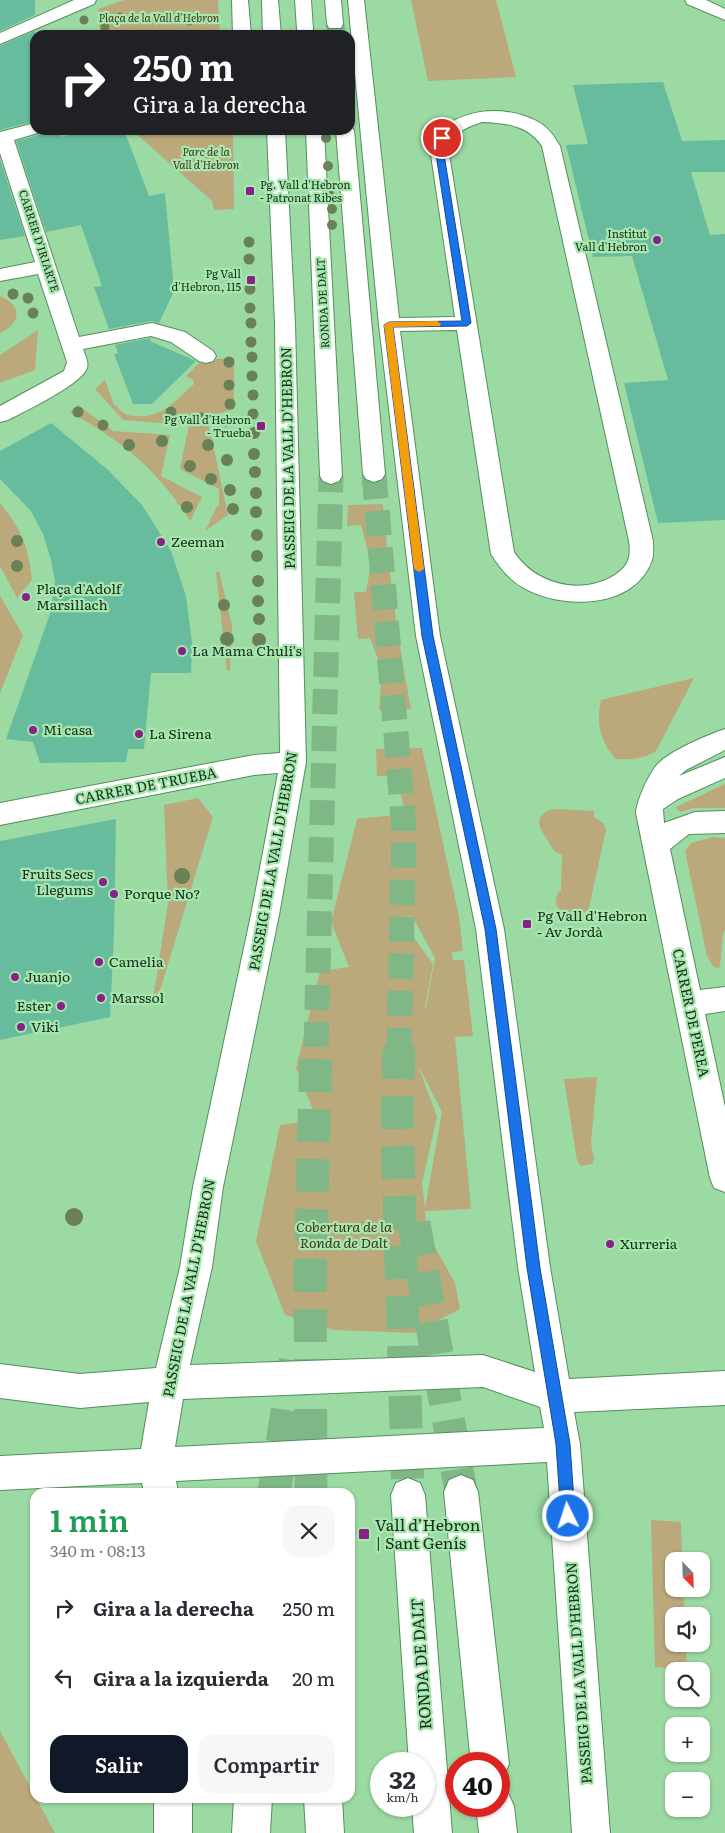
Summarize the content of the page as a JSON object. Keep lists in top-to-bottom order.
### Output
{
  "streets": {
    "main road": [
      "CARRER D'IRIARTE",
      "RONDA DE DALT",
      "PASSEIG DE LA VALL D'HEBRON",
      "CARRER DE TRUEBA",
      "CARRER DE PEREA"
    ]
  },
  "crossings": [
    ["PASSEIG DE LA VALL D'HEBRON", "CARRER DE TRUEBA"]
  ],
  "parks": ["Plaça de la Vall d'Hebron", "Parc de la Vall d'Hebron", "Cobertura de la Ronda de Dalt"],
  "places": {
    "transit": [
      "Pg. Vall d'Hebron - Patronat Ribes",
      "Pg Vall d'Hebron, 115",
      "Pg Vall d'Hebron - Trueba",
      "Pg Vall d'Hebron - Av Jordà",
      "Vall d’Hebron | Sant Genís"
    ],
    "other": [
      "Institut Vall d'Hebron",
      "Zeeman",
      "Plaça d'Adolf Marsillach",
      "La Mama Chuli's",
      "Mi casa",
      "La Sirena",
      "Fruits Secs Llegums",
      "Porque No?",
      "Camelia",
      "Juanjo",
      "Marssol",
      "Ester",
      "Viki",
      "Xurreria"
    ]
  },
  "north": "bottom right",
  "page": {
    "turn": ["250 m", "Gira a la derecha"],
    "heading": ["1 min", "340 m · 08:13"],
    "map_buttons": ["+", "−"],
    "list": [
      {
        "name": "Gira a la derecha",
        "value": "250 m"
      },
      {
        "name": "Gira a la izquierda",
        "value": "20 m"
      }
    ],
    "buttons": ["Salir", "Compartir"],
    "speed": "32 km/h",
    "limit": "40"
  }
}
